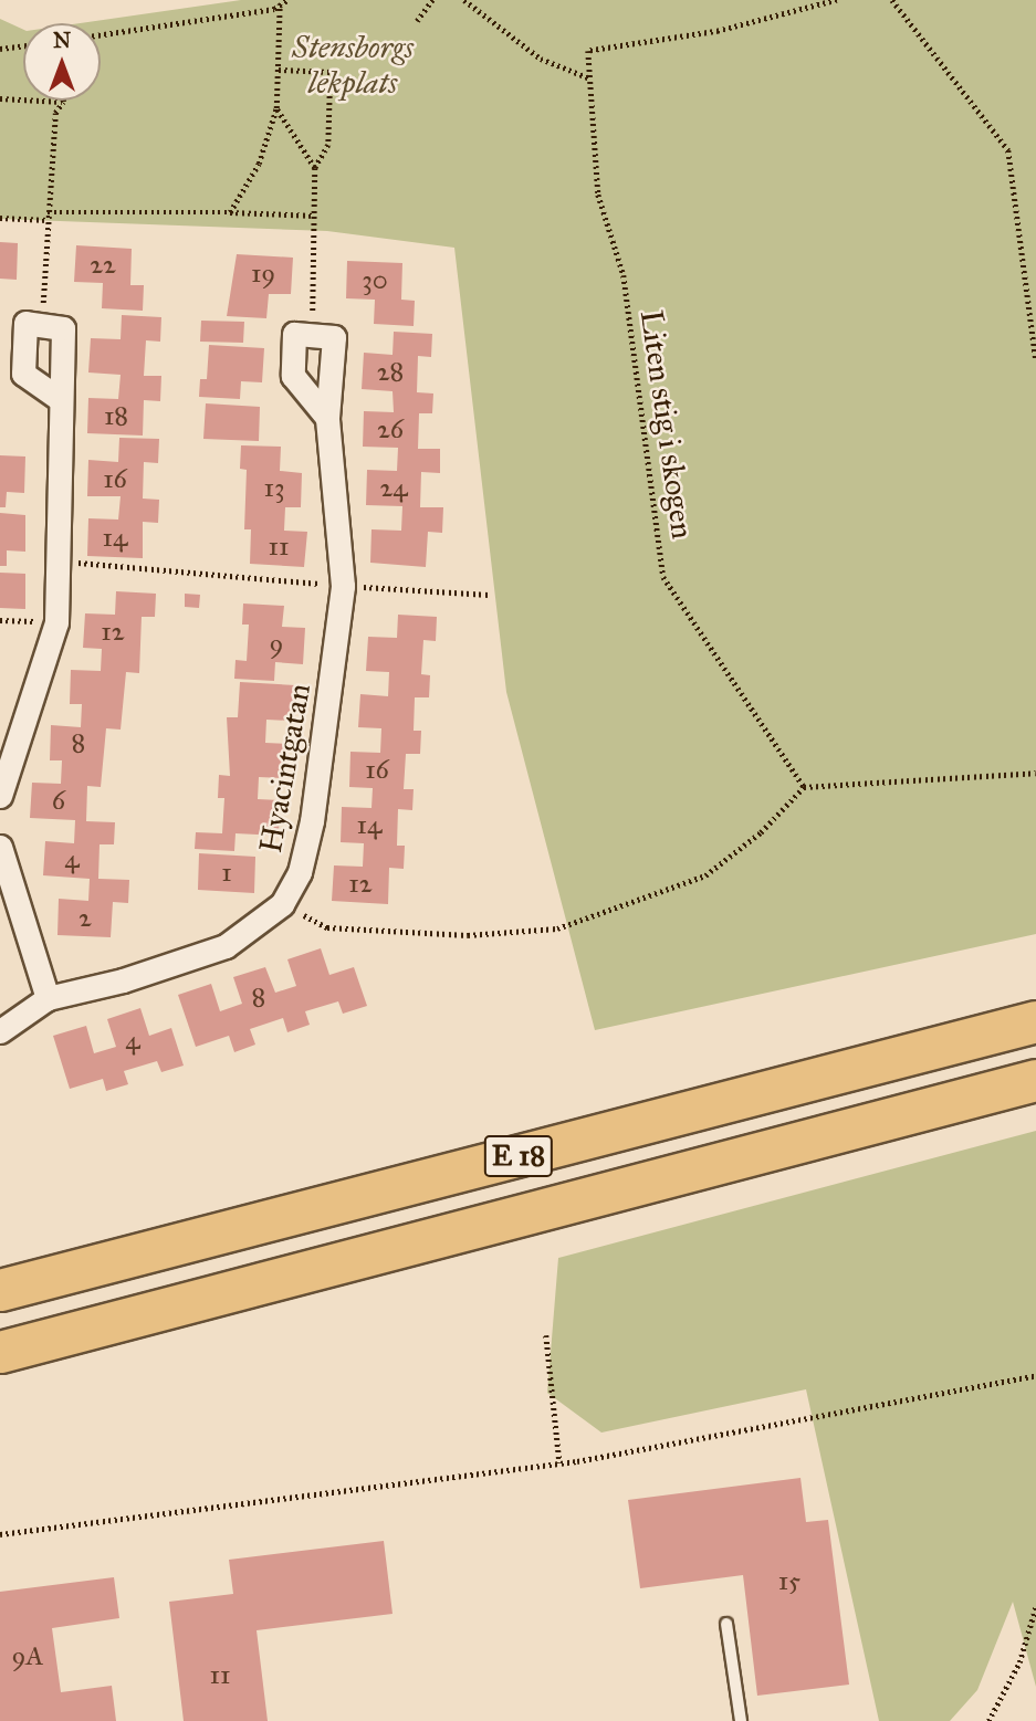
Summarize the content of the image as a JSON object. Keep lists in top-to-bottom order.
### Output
{
  "streets": {
    "highway": ["E 18"],
    "street": ["Hyacintgatan"],
    "path": ["Liten stig i skogen"]
  },
  "parks": ["Stensborgs lekplats"],
  "house_numbers": [
    "22",
    "19",
    "30",
    "28",
    "18",
    "26",
    "16",
    "13",
    "24",
    "14",
    "11",
    "12",
    "9",
    "8",
    "16",
    "6",
    "14",
    "4",
    "1",
    "12",
    "2",
    "8",
    "4",
    "15",
    "9A",
    "11"
  ],
  "north": "top"
}
